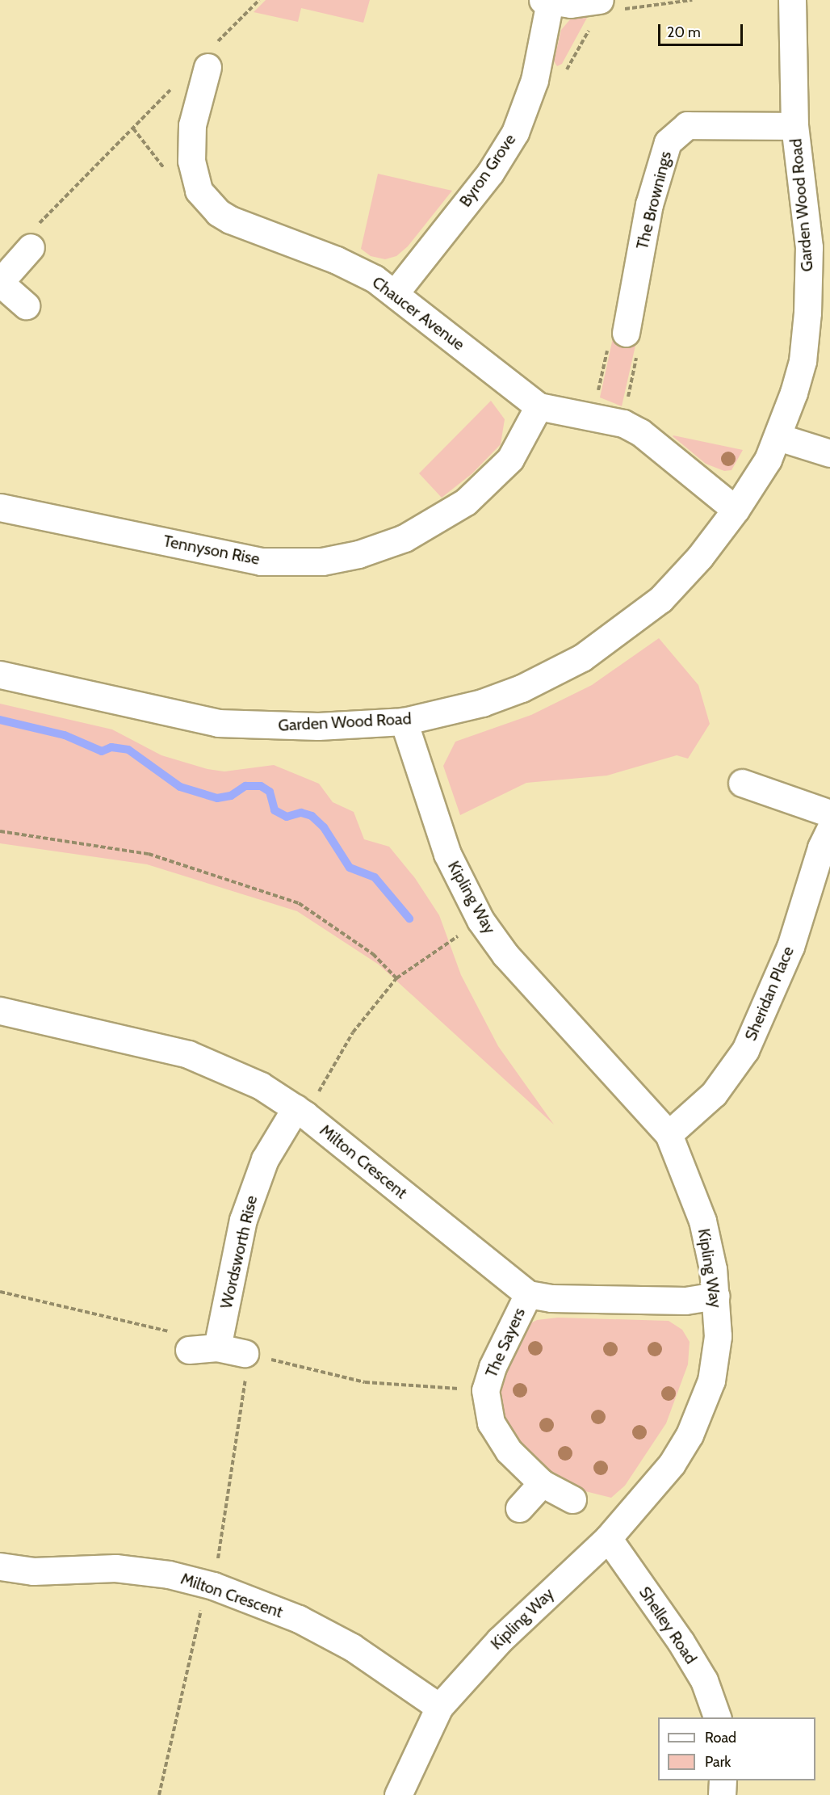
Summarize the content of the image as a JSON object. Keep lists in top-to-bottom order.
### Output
{
  "streets": {
    "street": [
      "Byron Grove",
      "The Brownings",
      "Garden Wood Road",
      "Chaucer Avenue",
      "Tennyson Rise",
      "Kipling Way",
      "Sheridan Place",
      "Milton Crescent",
      "Wordsworth Rise",
      "The Sayers",
      "Shelley Road"
    ]
  },
  "crossings": [
    ["Byron Grove", "Chaucer Avenue"],
    ["The Brownings", "Garden Wood Road"],
    ["Garden Wood Road", "Chaucer Avenue"],
    ["Garden Wood Road", "Kipling Way"],
    ["Chaucer Avenue", "Tennyson Rise"],
    ["Kipling Way", "Sheridan Place"],
    ["Kipling Way", "Milton Crescent"],
    ["Kipling Way", "Shelley Road"],
    ["Milton Crescent", "Wordsworth Rise"],
    ["Milton Crescent", "The Sayers"]
  ],
  "legend": ["Road", "Park"],
  "scale_bar": "20 m"
}
